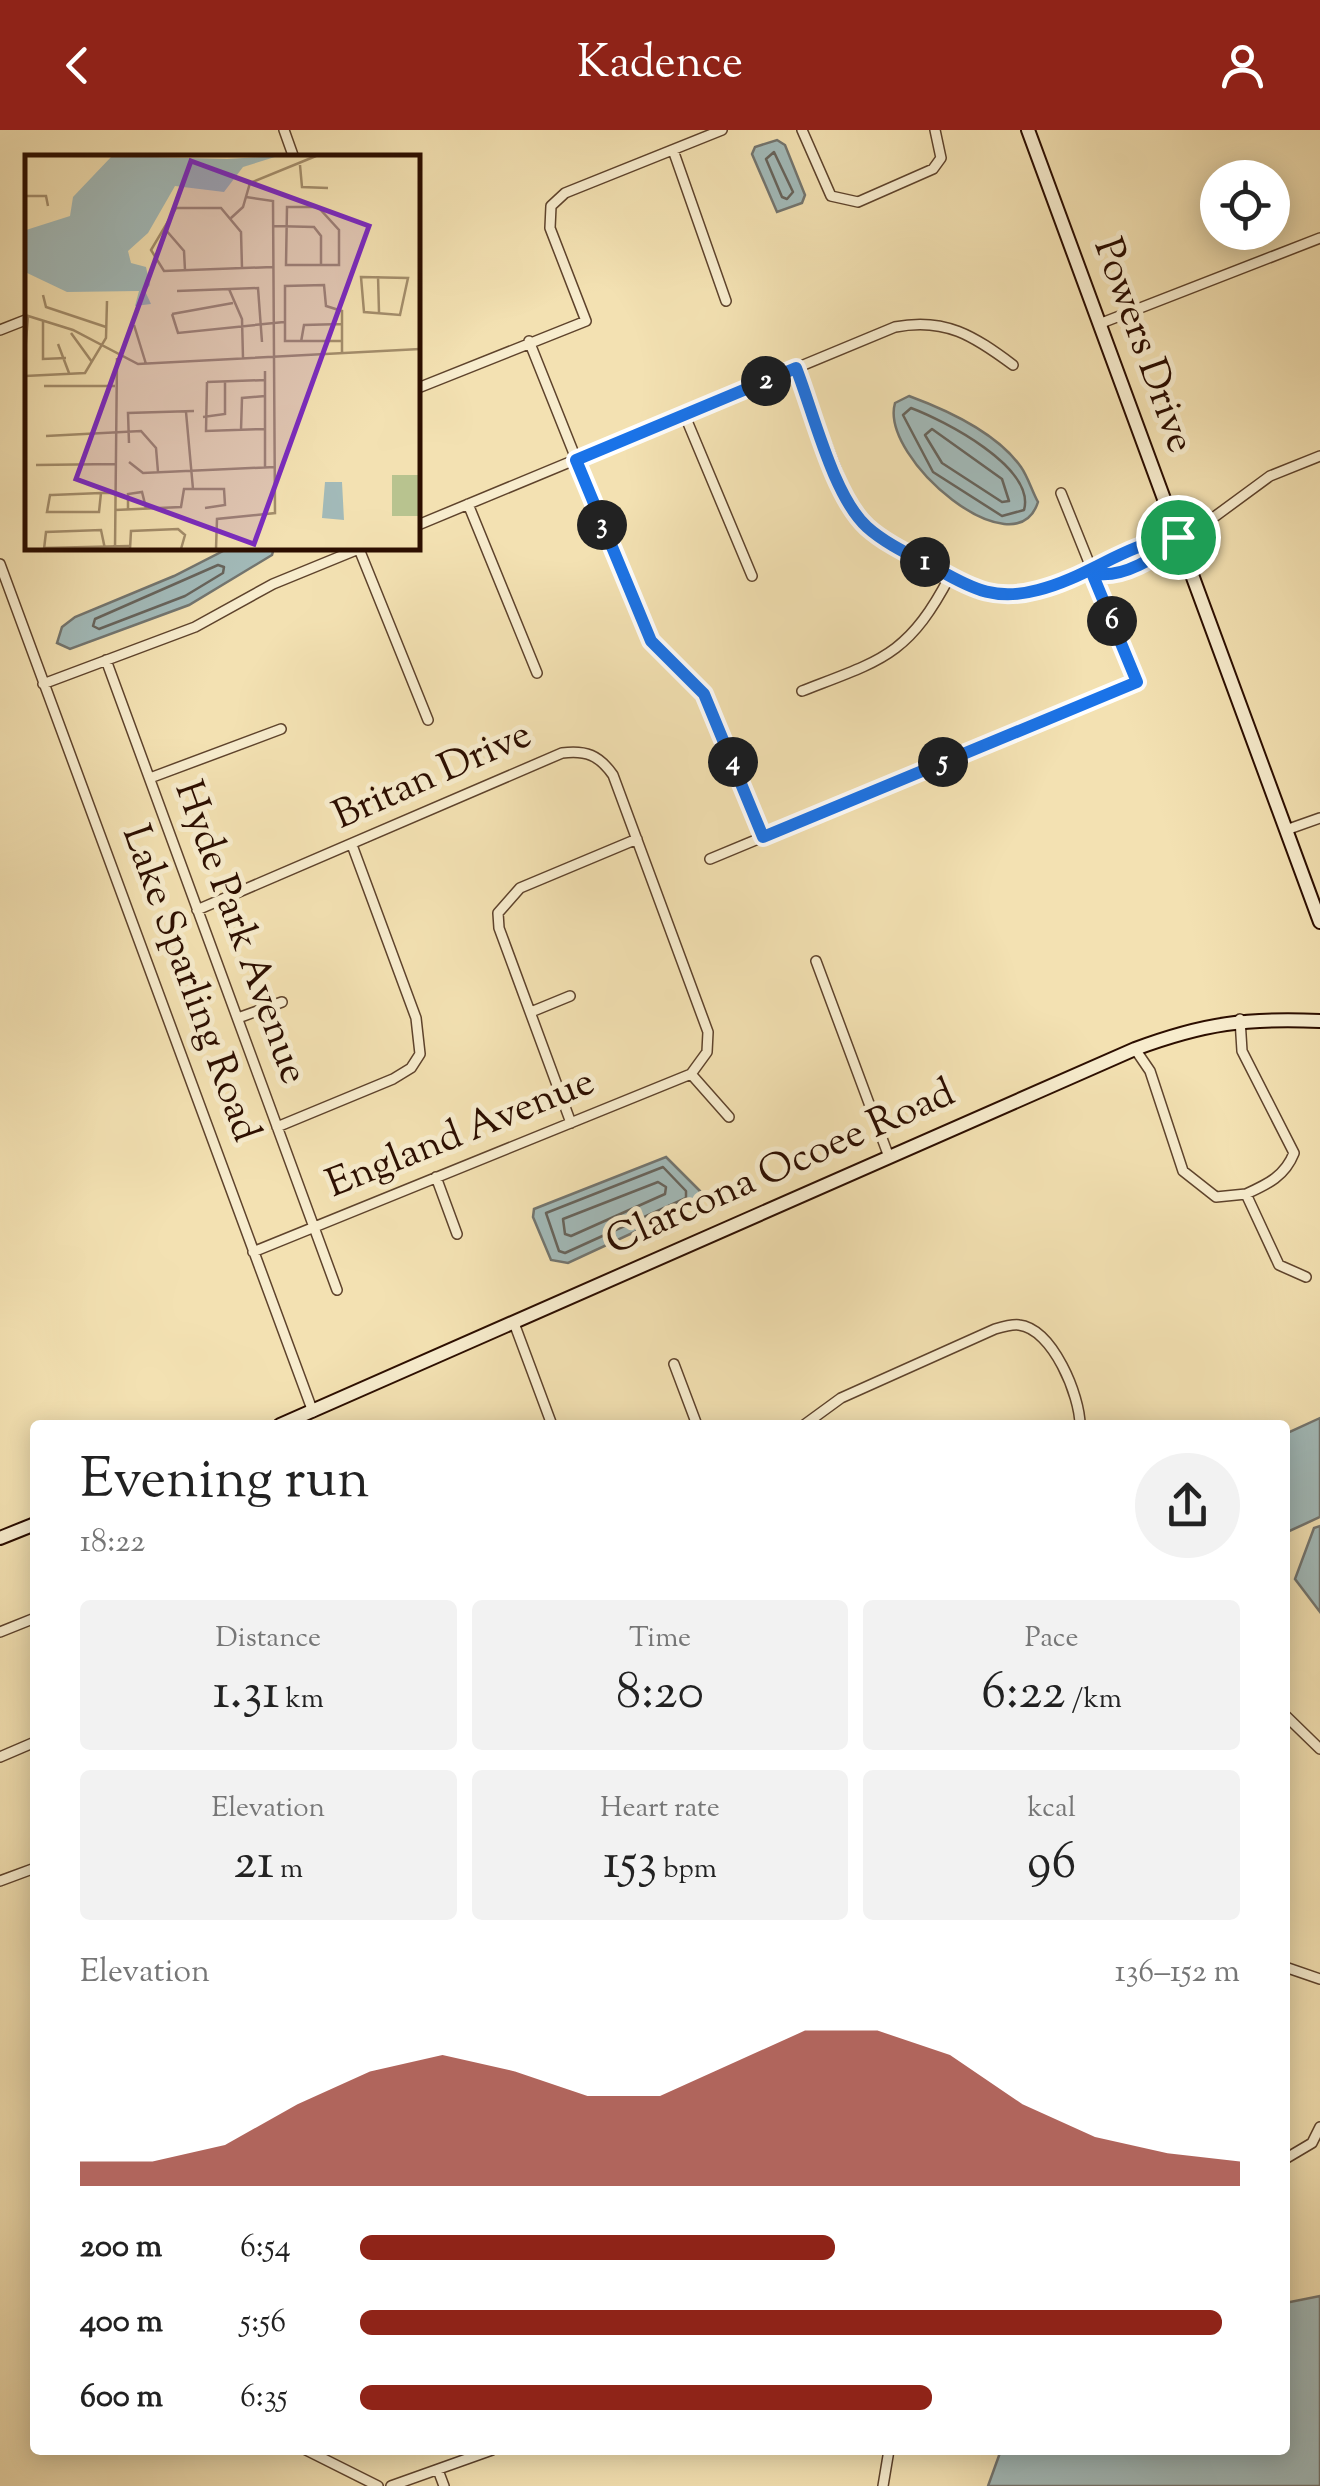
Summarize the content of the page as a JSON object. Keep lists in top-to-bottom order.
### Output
{
  "streets": {
    "street": [
      "Powers Drive",
      "Britan Drive",
      "Hyde Park Avenue",
      "Lake Sparling Road",
      "England Avenue",
      "Clarcona Ocoee Road"
    ]
  },
  "crossings": [
    ["Britan Drive", "Hyde Park Avenue"],
    ["Britan Drive", "England Avenue"],
    ["Hyde Park Avenue", "England Avenue"],
    ["Lake Sparling Road", "England Avenue"],
    ["Lake Sparling Road", "Clarcona Ocoee Road"]
  ],
  "page": {
    "header": "Kadence",
    "pins": [
      "2",
      "3",
      "1",
      "6",
      "4",
      "5"
    ],
    "heading": ["Evening run", "18:22"],
    "stats": [
      ["Distance", "1.31 km"],
      ["Time", "8:20"],
      ["Pace", "6:22 /km"],
      ["Elevation", "21 m"],
      ["Heart rate", "153 bpm"],
      ["kcal", "96"]
    ],
    "chart": ["Elevation", "136–152 m"],
    "list": [
      {
        "name": "200 m",
        "note": "6:54"
      },
      {
        "name": "400 m",
        "note": "5:56"
      },
      {
        "name": "600 m",
        "note": "6:35"
      }
    ]
  }
}
